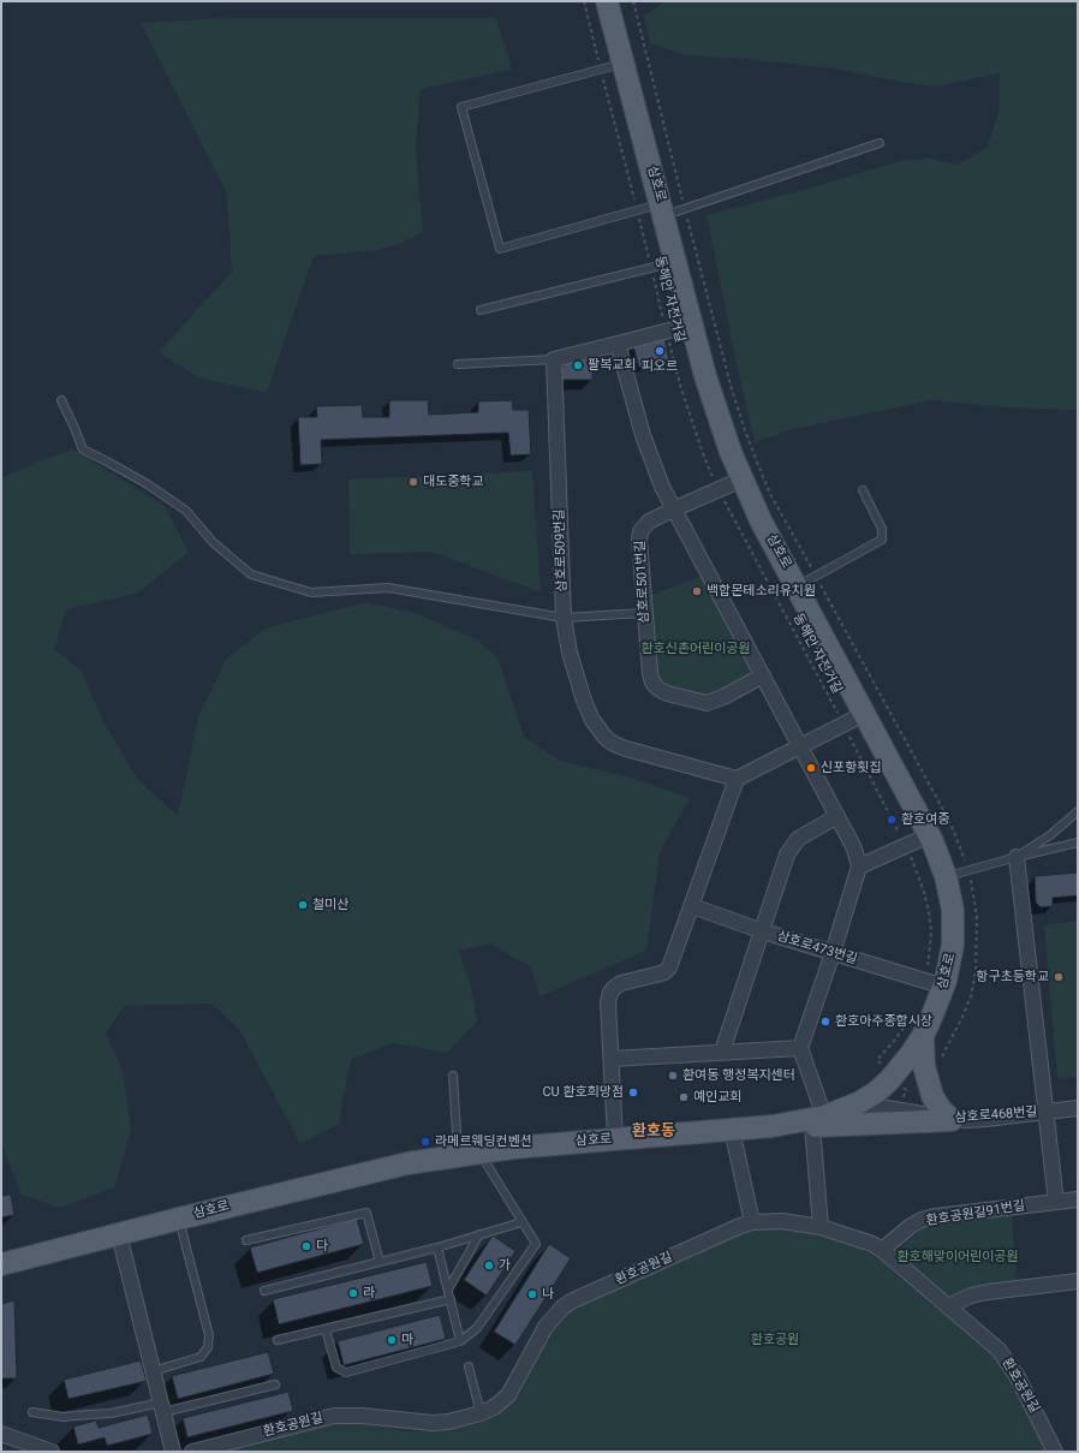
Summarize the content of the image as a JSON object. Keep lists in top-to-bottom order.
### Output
{
  "streets": {
    "main road": ["삼호로"],
    "street": [
      "삼호로509번길",
      "삼호로501번길",
      "삼호로473번길",
      "삼호로468번길",
      "환호공원길91번길",
      "환호공원길"
    ],
    "path": ["동해안 자전거길"]
  },
  "crossings": [
    ["삼호로", "동해안 자전거길"],
    ["삼호로", "삼호로501번길"],
    ["삼호로", "삼호로473번길"],
    ["삼호로", "삼호로468번길"],
    ["동해안 자전거길", "삼호로501번길"],
    ["동해안 자전거길", "삼호로473번길"],
    ["환호공원길91번길", "환호공원길"]
  ],
  "districts": ["환호동"],
  "parks": ["환호신촌어린이공원", "환호해맞이어린이공원", "환호공원"],
  "places": [
    "피오르",
    "팔복교회",
    "대도중학교",
    "백합몬테소리유치원",
    "신포항횟집",
    "환호여중",
    "철미산",
    "항구초등학교",
    "환호아주종합시장",
    "환여동 행정복지센터",
    "CU 환호희망점",
    "예인교회",
    "라메르웨딩컨벤션",
    "다",
    "가",
    "라",
    "나",
    "마"
  ]
}
